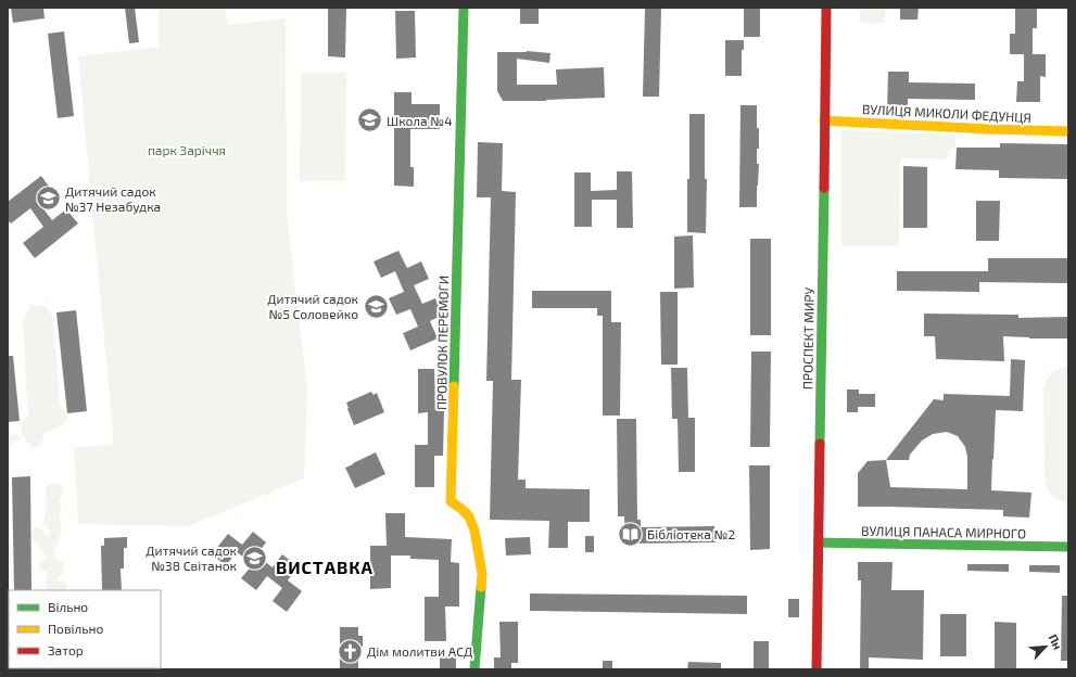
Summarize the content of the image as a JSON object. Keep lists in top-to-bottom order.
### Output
{
  "streets": {
    "street": [
      "ВУЛИЦЯ МИКОЛИ ФЕДУНЦЯ",
      "ПРОСПЕКТ МИРУ",
      "ПРОВУЛОК ПЕРЕМОГИ",
      "ВУЛИЦЯ ПАНАСА МИРНОГО"
    ]
  },
  "crossings": [
    ["ВУЛИЦЯ МИКОЛИ ФЕДУНЦЯ", "ПРОСПЕКТ МИРУ"],
    ["ПРОСПЕКТ МИРУ", "ВУЛИЦЯ ПАНАСА МИРНОГО"]
  ],
  "districts": ["ВИСТАВКА"],
  "parks": ["парк Заріччя"],
  "places": {
    "school or university": [
      "Школа №4",
      "Дитячий садок №37 Незабудка",
      "Дитячий садок №5 Соловейко",
      "Дитячий садок №38 Світанок"
    ],
    "library": ["Бібліотека №2"],
    "church": ["Дім молитви АСД"]
  },
  "legend": ["Вільно", "Повільно", "Затор"],
  "north": "top right"
}
